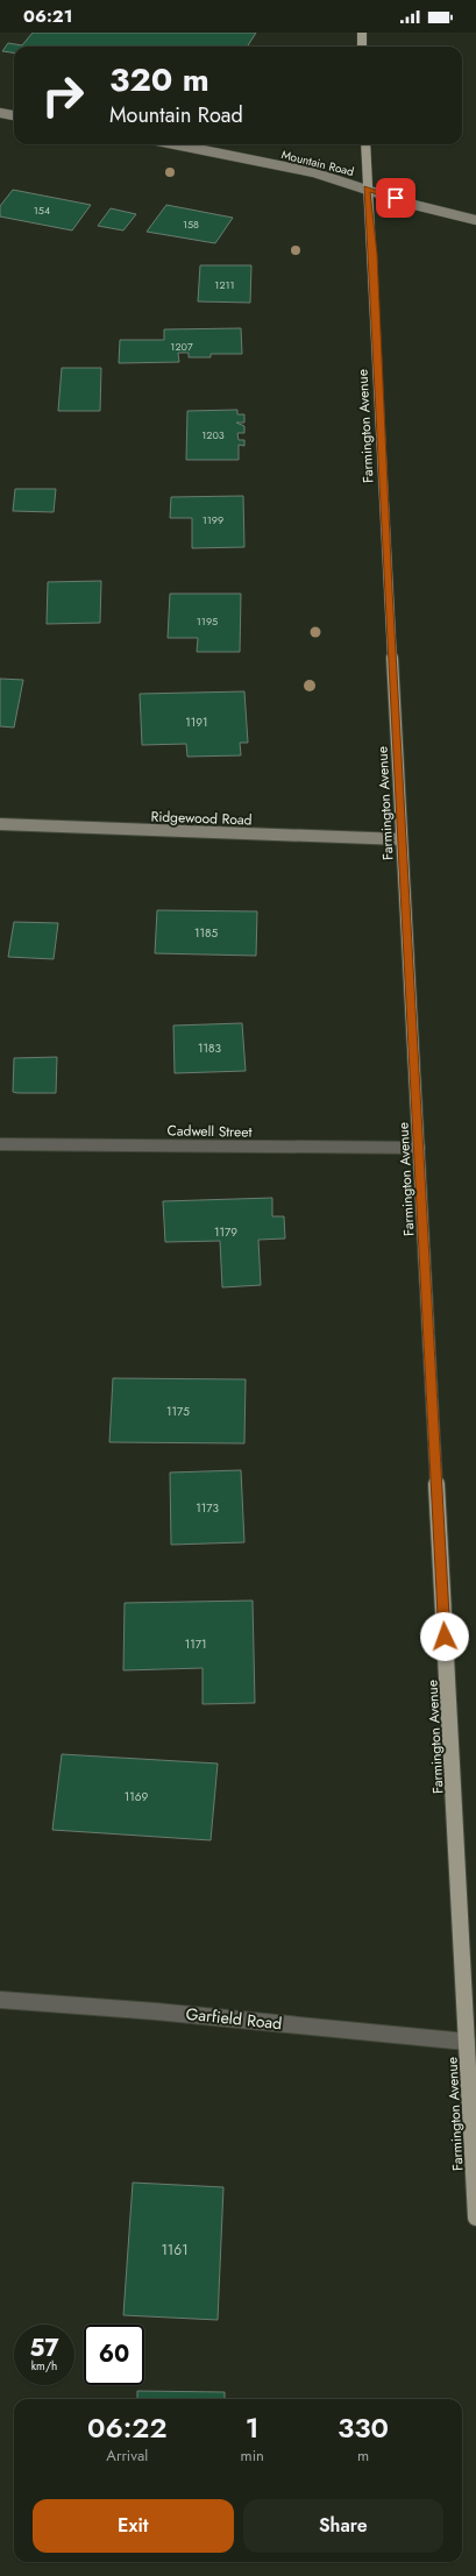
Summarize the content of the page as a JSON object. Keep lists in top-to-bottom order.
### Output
{
  "streets": {
    "main road": ["Mountain Road", "Farmington Avenue", "Ridgewood Road"],
    "street": ["Cadwell Street", "Garfield Road"]
  },
  "crossings": [
    ["Mountain Road", "Farmington Avenue"],
    ["Farmington Avenue", "Ridgewood Road"],
    ["Farmington Avenue", "Cadwell Street"],
    ["Farmington Avenue", "Garfield Road"]
  ],
  "house_numbers": [
    "154",
    "158",
    "1211",
    "1207",
    "1203",
    "1199",
    "1195",
    "1191",
    "1185",
    "1183",
    "1179",
    "1175",
    "1173",
    "1171",
    "1169",
    "1161"
  ],
  "page": {
    "status": "06:21",
    "turn": ["320 m", "Mountain Road"],
    "speed": "57 km/h",
    "limit": "60",
    "eta": [
      "06:22",
      "Arrival",
      "1",
      "min",
      "330",
      "m"
    ],
    "buttons": ["Exit", "Share"]
  }
}
